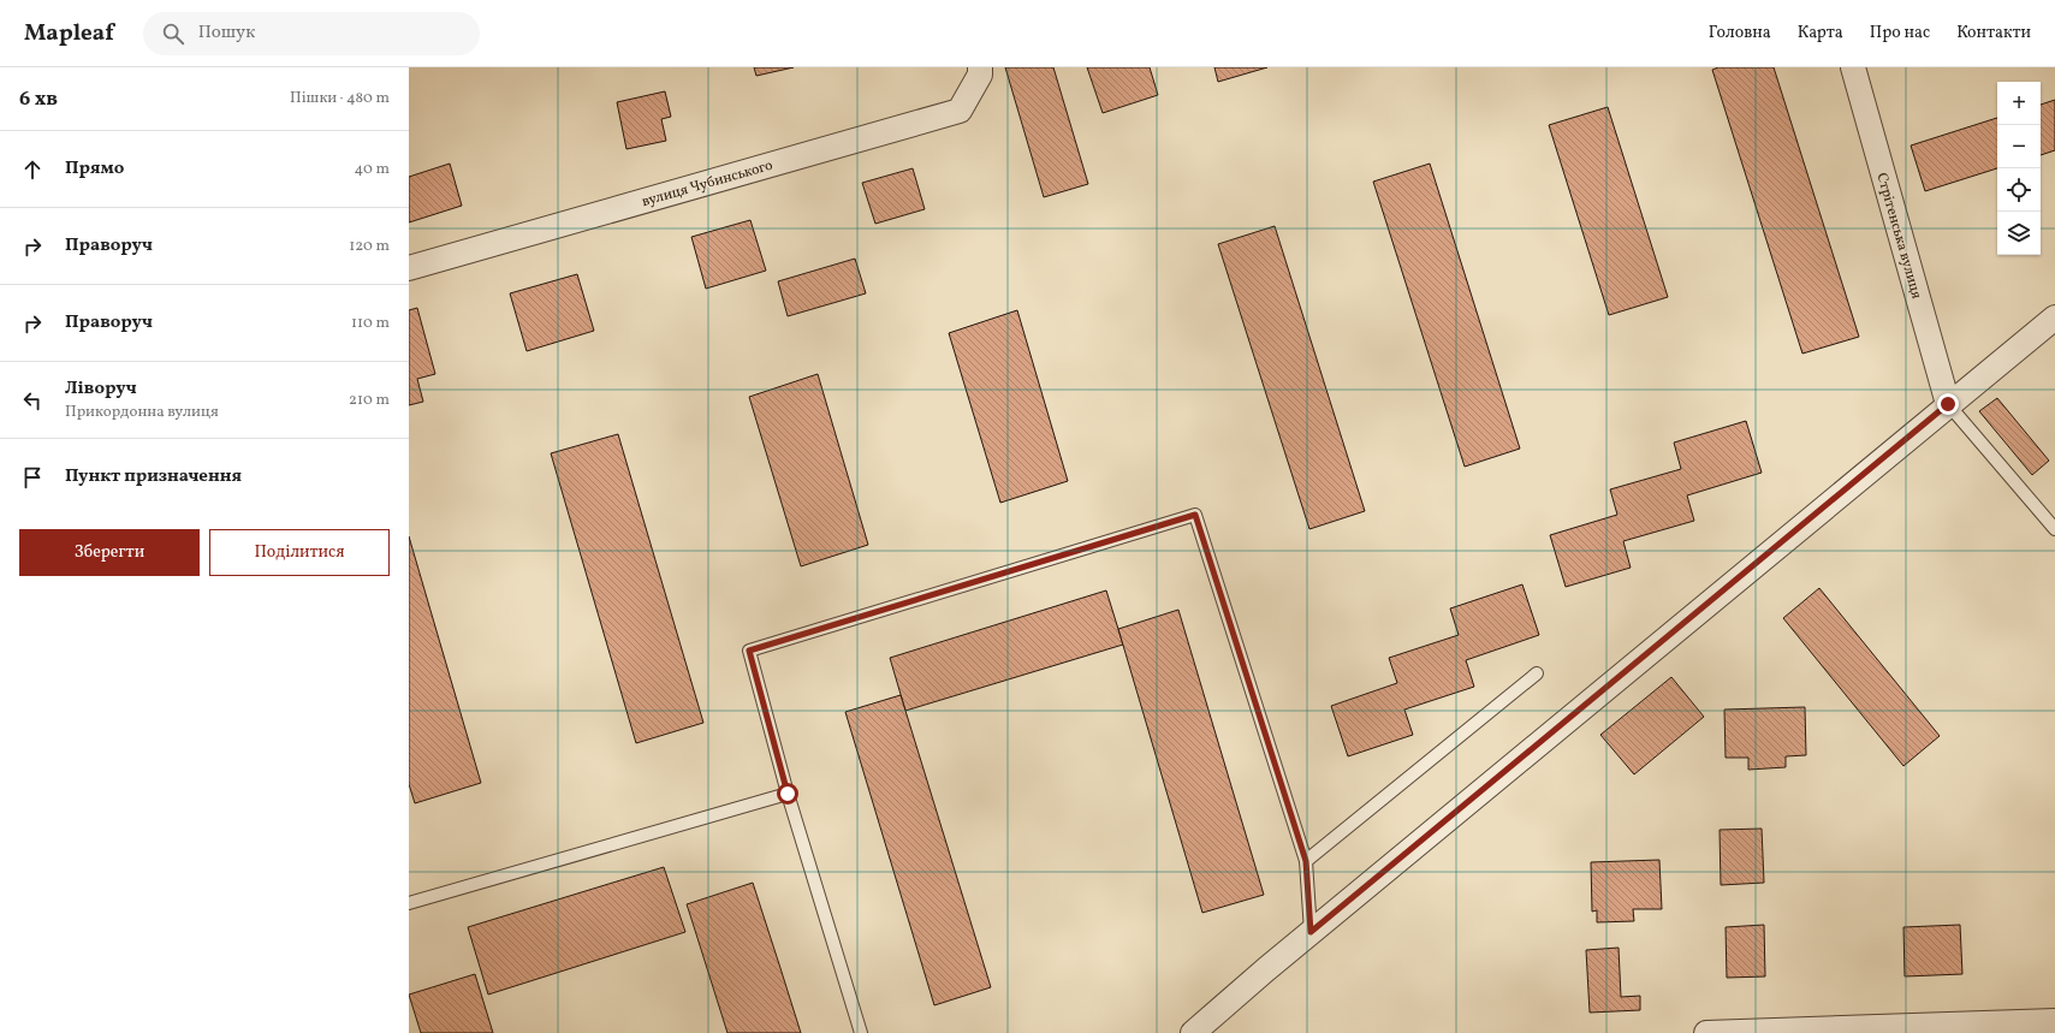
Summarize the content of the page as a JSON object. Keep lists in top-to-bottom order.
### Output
{
  "streets": {
    "street": ["вулиця Чубинського", "Стрітенська вулиця"]
  },
  "page": {
    "header": "Mapleaf",
    "search": "Пошук",
    "nav": [
      "Головна",
      "Карта",
      "Про нас",
      "Контакти"
    ],
    "heading": ["6 хв", "Пішки · 480 m"],
    "map_buttons": ["+", "−"],
    "list": [
      ["Прямо", "40 m"],
      ["Праворуч", "120 m"],
      ["Праворуч", "110 m"],
      ["Ліворуч", "Прикордонна вулиця", "210 m"],
      "Пункт призначення"
    ],
    "buttons": ["Зберегти", "Поділитися"]
  }
}
